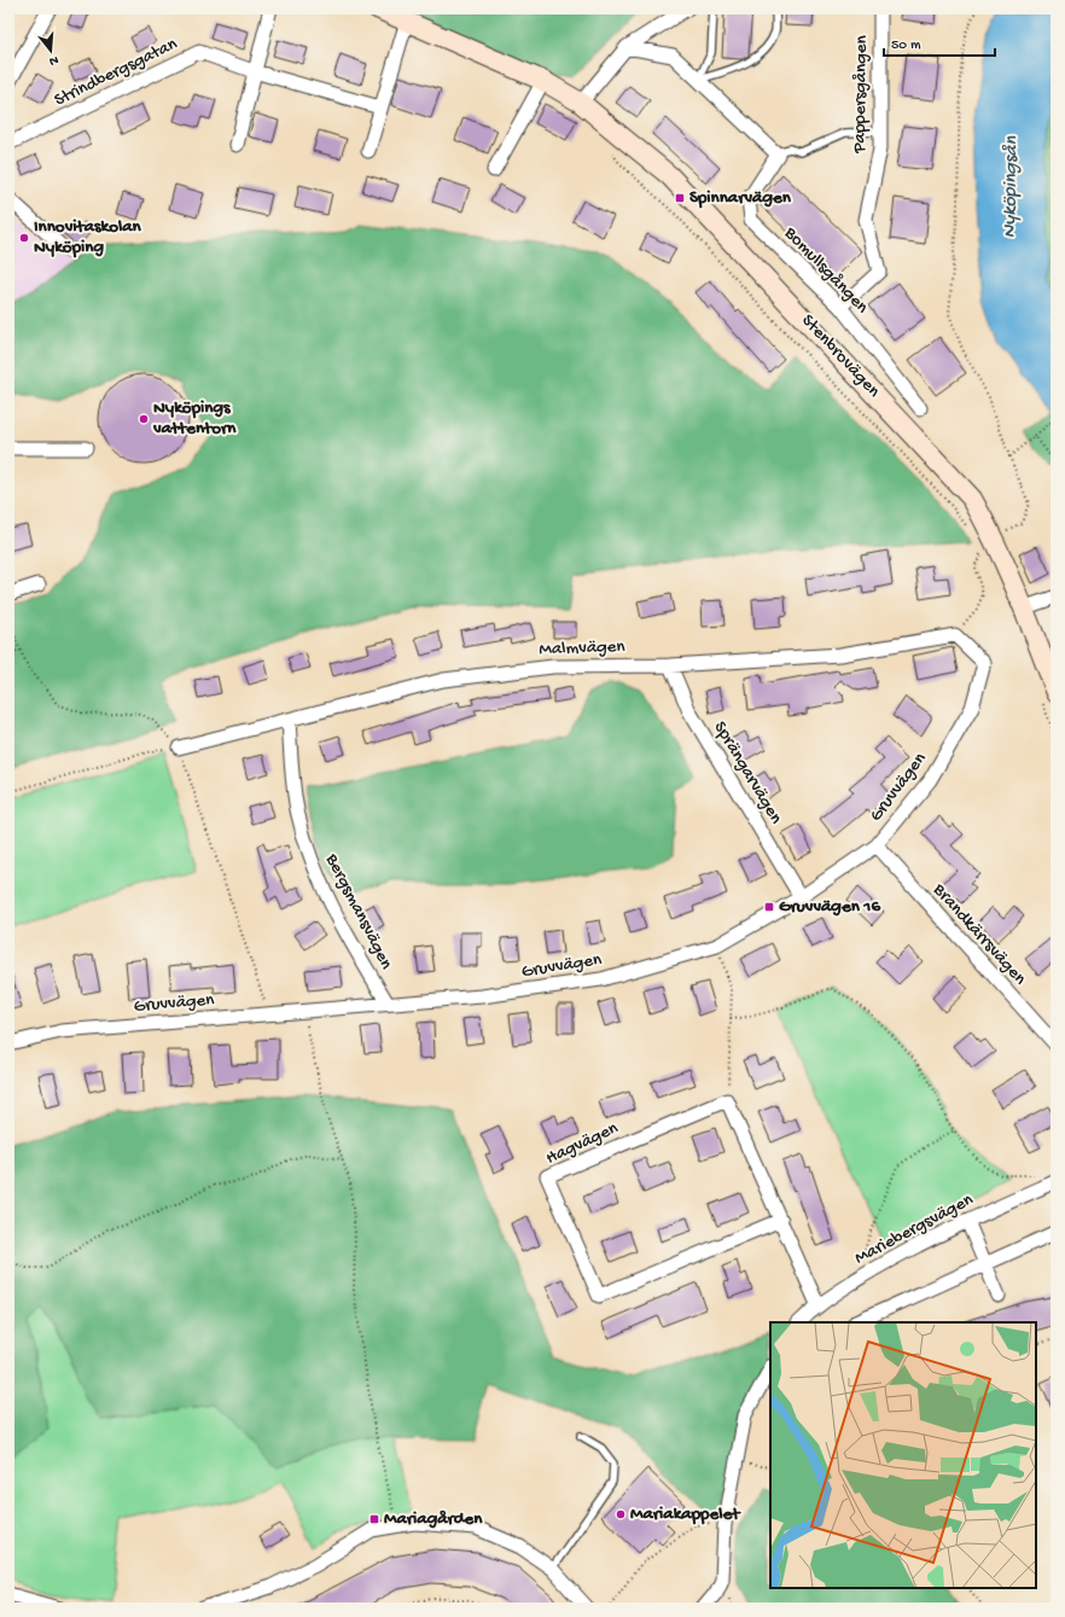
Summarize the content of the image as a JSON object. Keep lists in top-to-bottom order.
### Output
{
  "streets": {
    "street": [
      "Strindbergsgatan",
      "Pappersgången",
      "Bomullsgången",
      "Stenbrovägen",
      "Malmvägen",
      "Sprängarvägen",
      "Gruvvägen",
      "Bergsmansvägen",
      "Brandkärrsvägen",
      "Hagvägen",
      "Mariebergsvägen"
    ]
  },
  "crossings": [
    ["Pappersgången", "Bomullsgången"],
    ["Malmvägen", "Sprängarvägen"],
    ["Malmvägen", "Gruvvägen"],
    ["Malmvägen", "Bergsmansvägen"],
    ["Sprängarvägen", "Gruvvägen"],
    ["Gruvvägen", "Bergsmansvägen"],
    ["Gruvvägen", "Brandkärrsvägen"]
  ],
  "water": ["Nyköpingsån"],
  "places": {
    "transit": ["Spinnarvägen", "Gruvvägen 16", "Mariagården"],
    "other": ["Innovitaskolan Nyköping", "Nyköpings vattentorn", "Mariakappelet"]
  },
  "scale_bar": "50 m",
  "north": "bottom"
}
